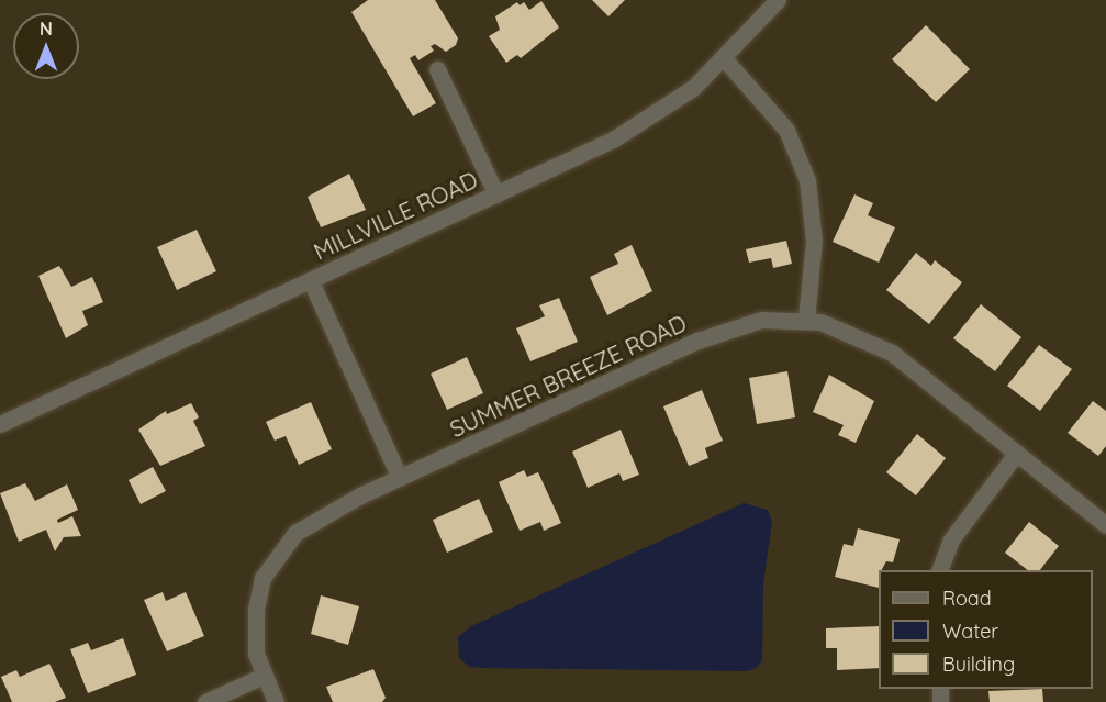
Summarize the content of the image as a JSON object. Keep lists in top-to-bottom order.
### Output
{
  "streets": {
    "street": ["MILLVILLE ROAD", "SUMMER BREEZE ROAD"]
  },
  "legend": ["Road", "Water", "Building"],
  "north": "top"
}
